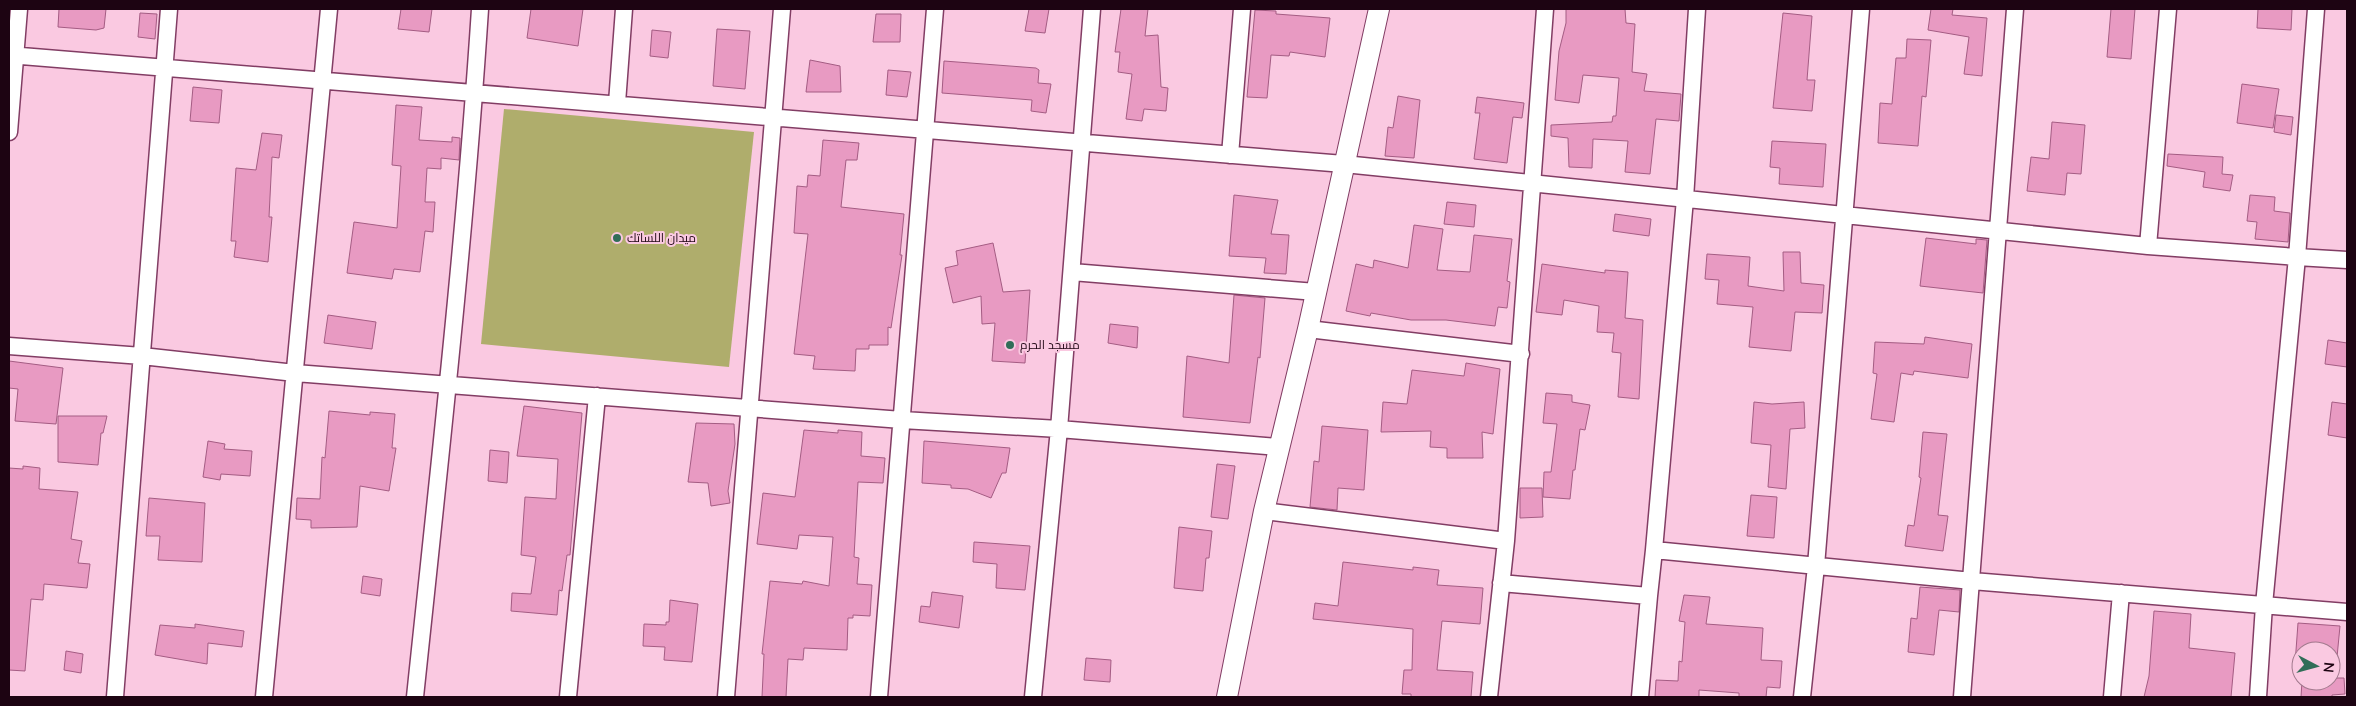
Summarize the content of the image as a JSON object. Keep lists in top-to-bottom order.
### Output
{
  "places": ["ميدان اللساتك", "مسجد الحرم"],
  "north": "right"
}
